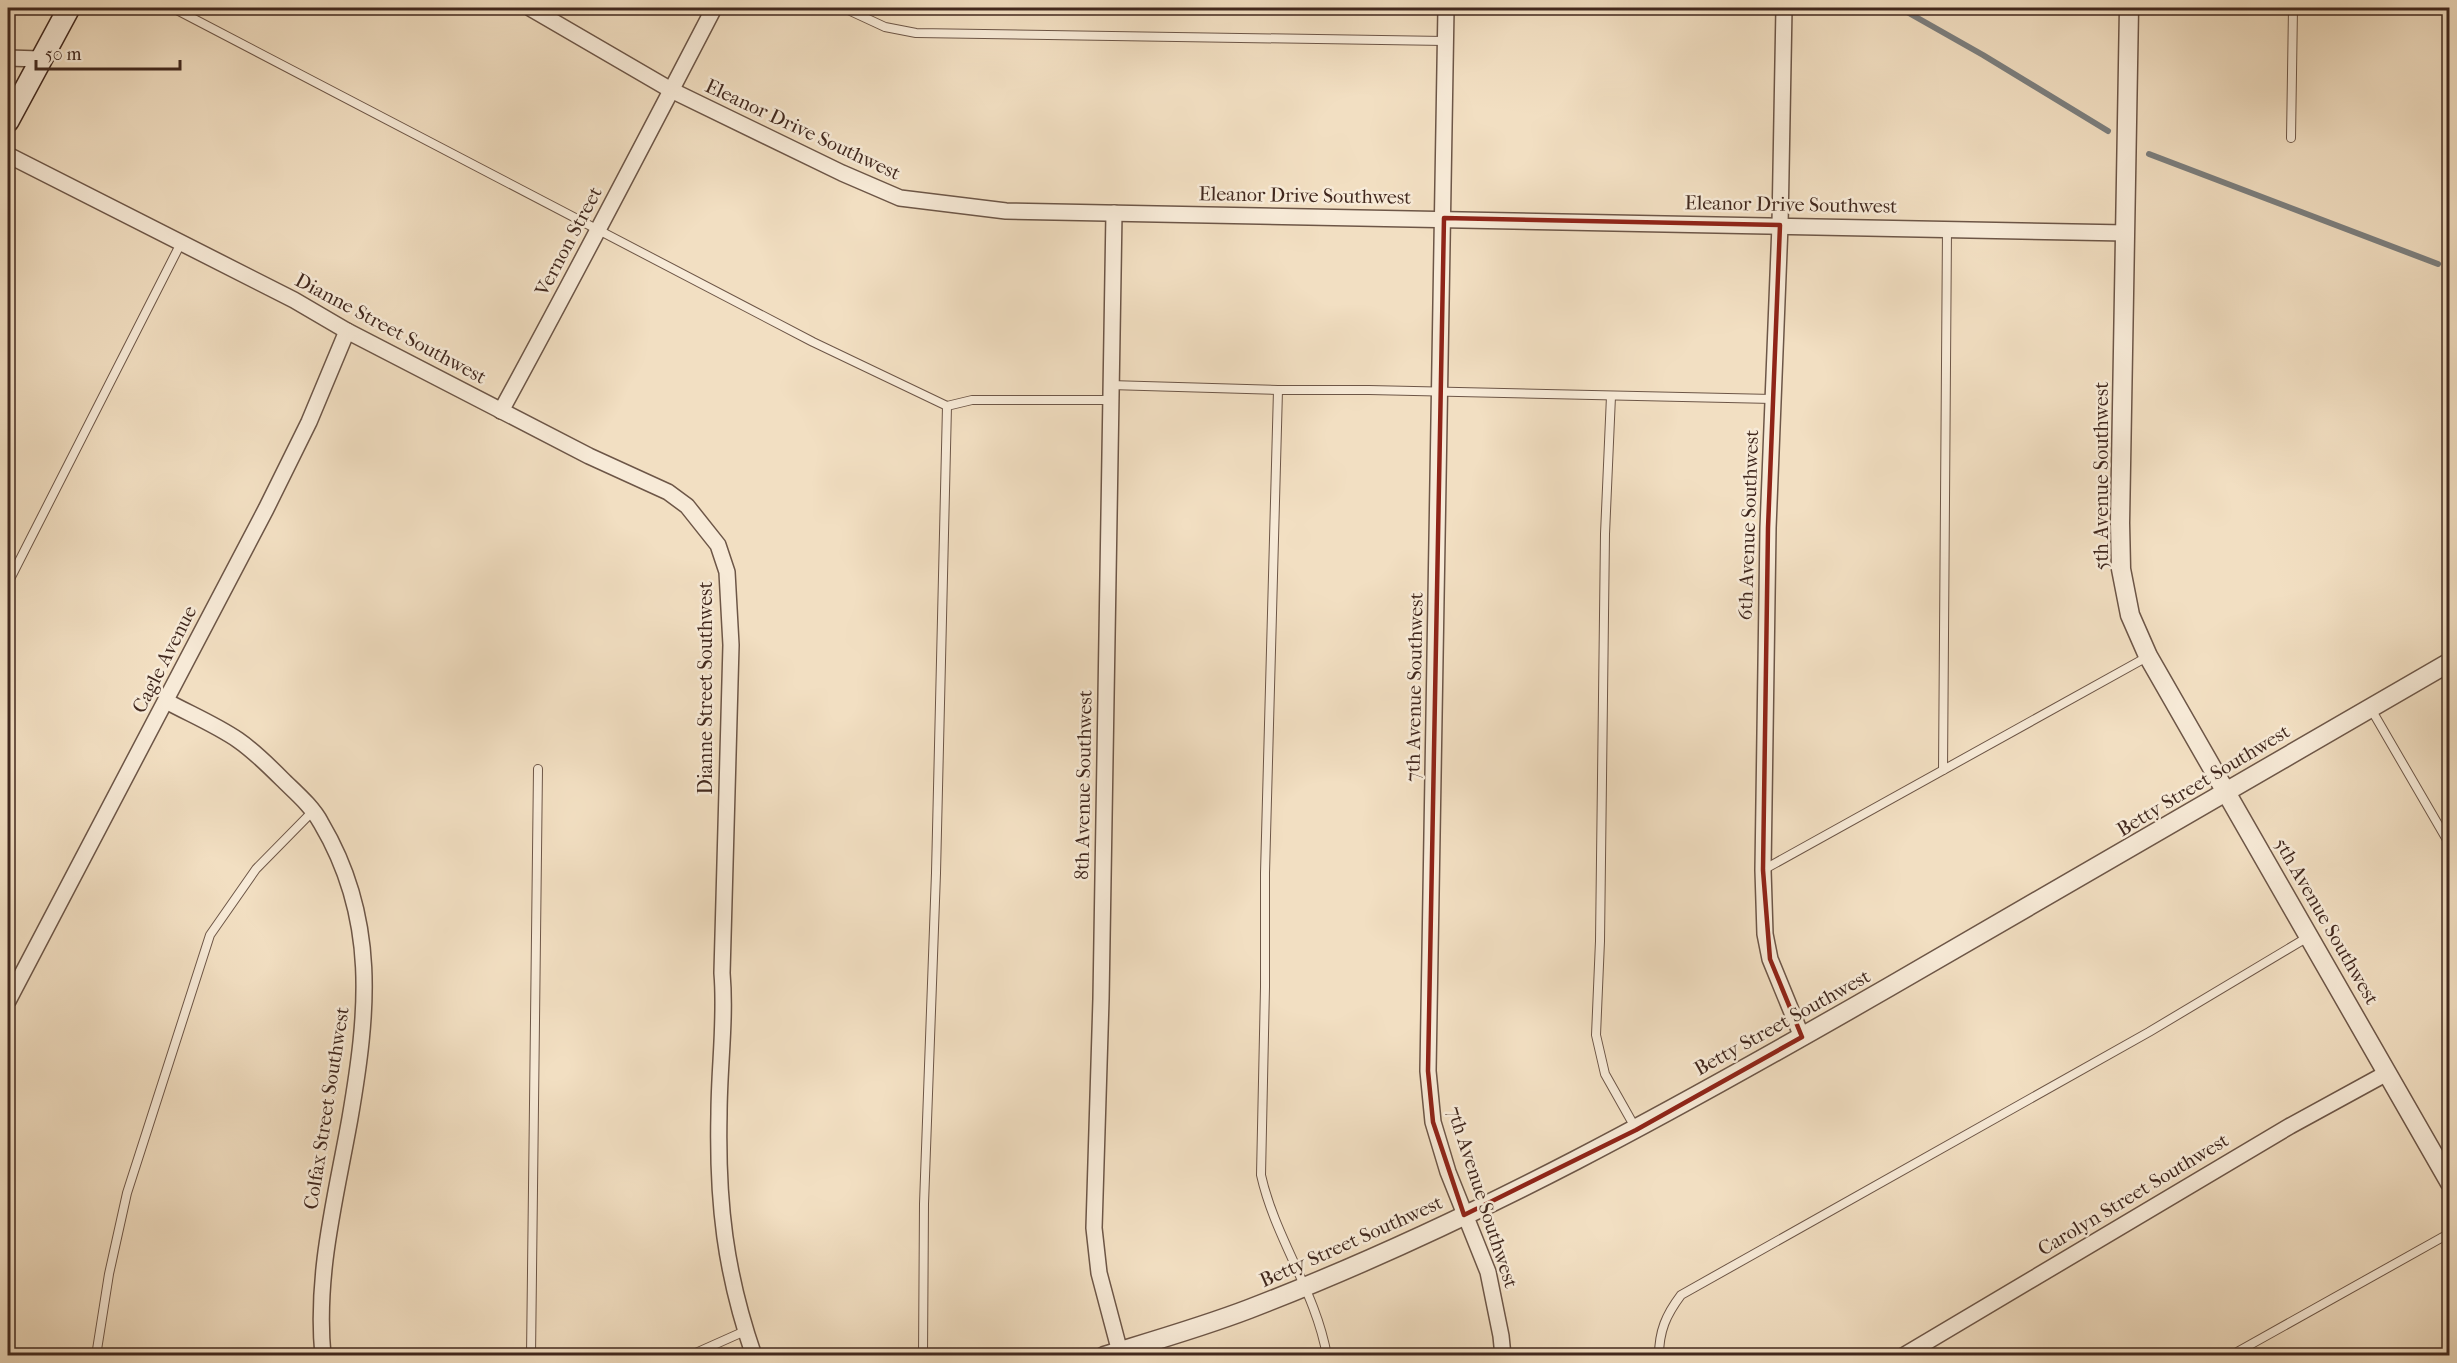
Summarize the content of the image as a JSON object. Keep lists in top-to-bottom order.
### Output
{
  "streets": {
    "street": [
      "Eleanor Drive Southwest",
      "Vernon Street",
      "Dianne Street Southwest",
      "5th Avenue Southwest",
      "6th Avenue Southwest",
      "Cagle Avenue",
      "7th Avenue Southwest",
      "Betty Street Southwest",
      "8th Avenue Southwest",
      "Colfax Street Southwest",
      "Carolyn Street Southwest"
    ]
  },
  "crossings": [
    ["Eleanor Drive Southwest", "Vernon Street"],
    ["Eleanor Drive Southwest", "5th Avenue Southwest"],
    ["Eleanor Drive Southwest", "6th Avenue Southwest"],
    ["Eleanor Drive Southwest", "7th Avenue Southwest"],
    ["Eleanor Drive Southwest", "8th Avenue Southwest"],
    ["Vernon Street", "Dianne Street Southwest"],
    ["Dianne Street Southwest", "Cagle Avenue"],
    ["5th Avenue Southwest", "Betty Street Southwest"],
    ["5th Avenue Southwest", "Carolyn Street Southwest"],
    ["6th Avenue Southwest", "Betty Street Southwest"],
    ["Cagle Avenue", "Colfax Street Southwest"],
    ["7th Avenue Southwest", "Betty Street Southwest"],
    ["Betty Street Southwest", "8th Avenue Southwest"]
  ],
  "scale_bar": "50 m"
}
